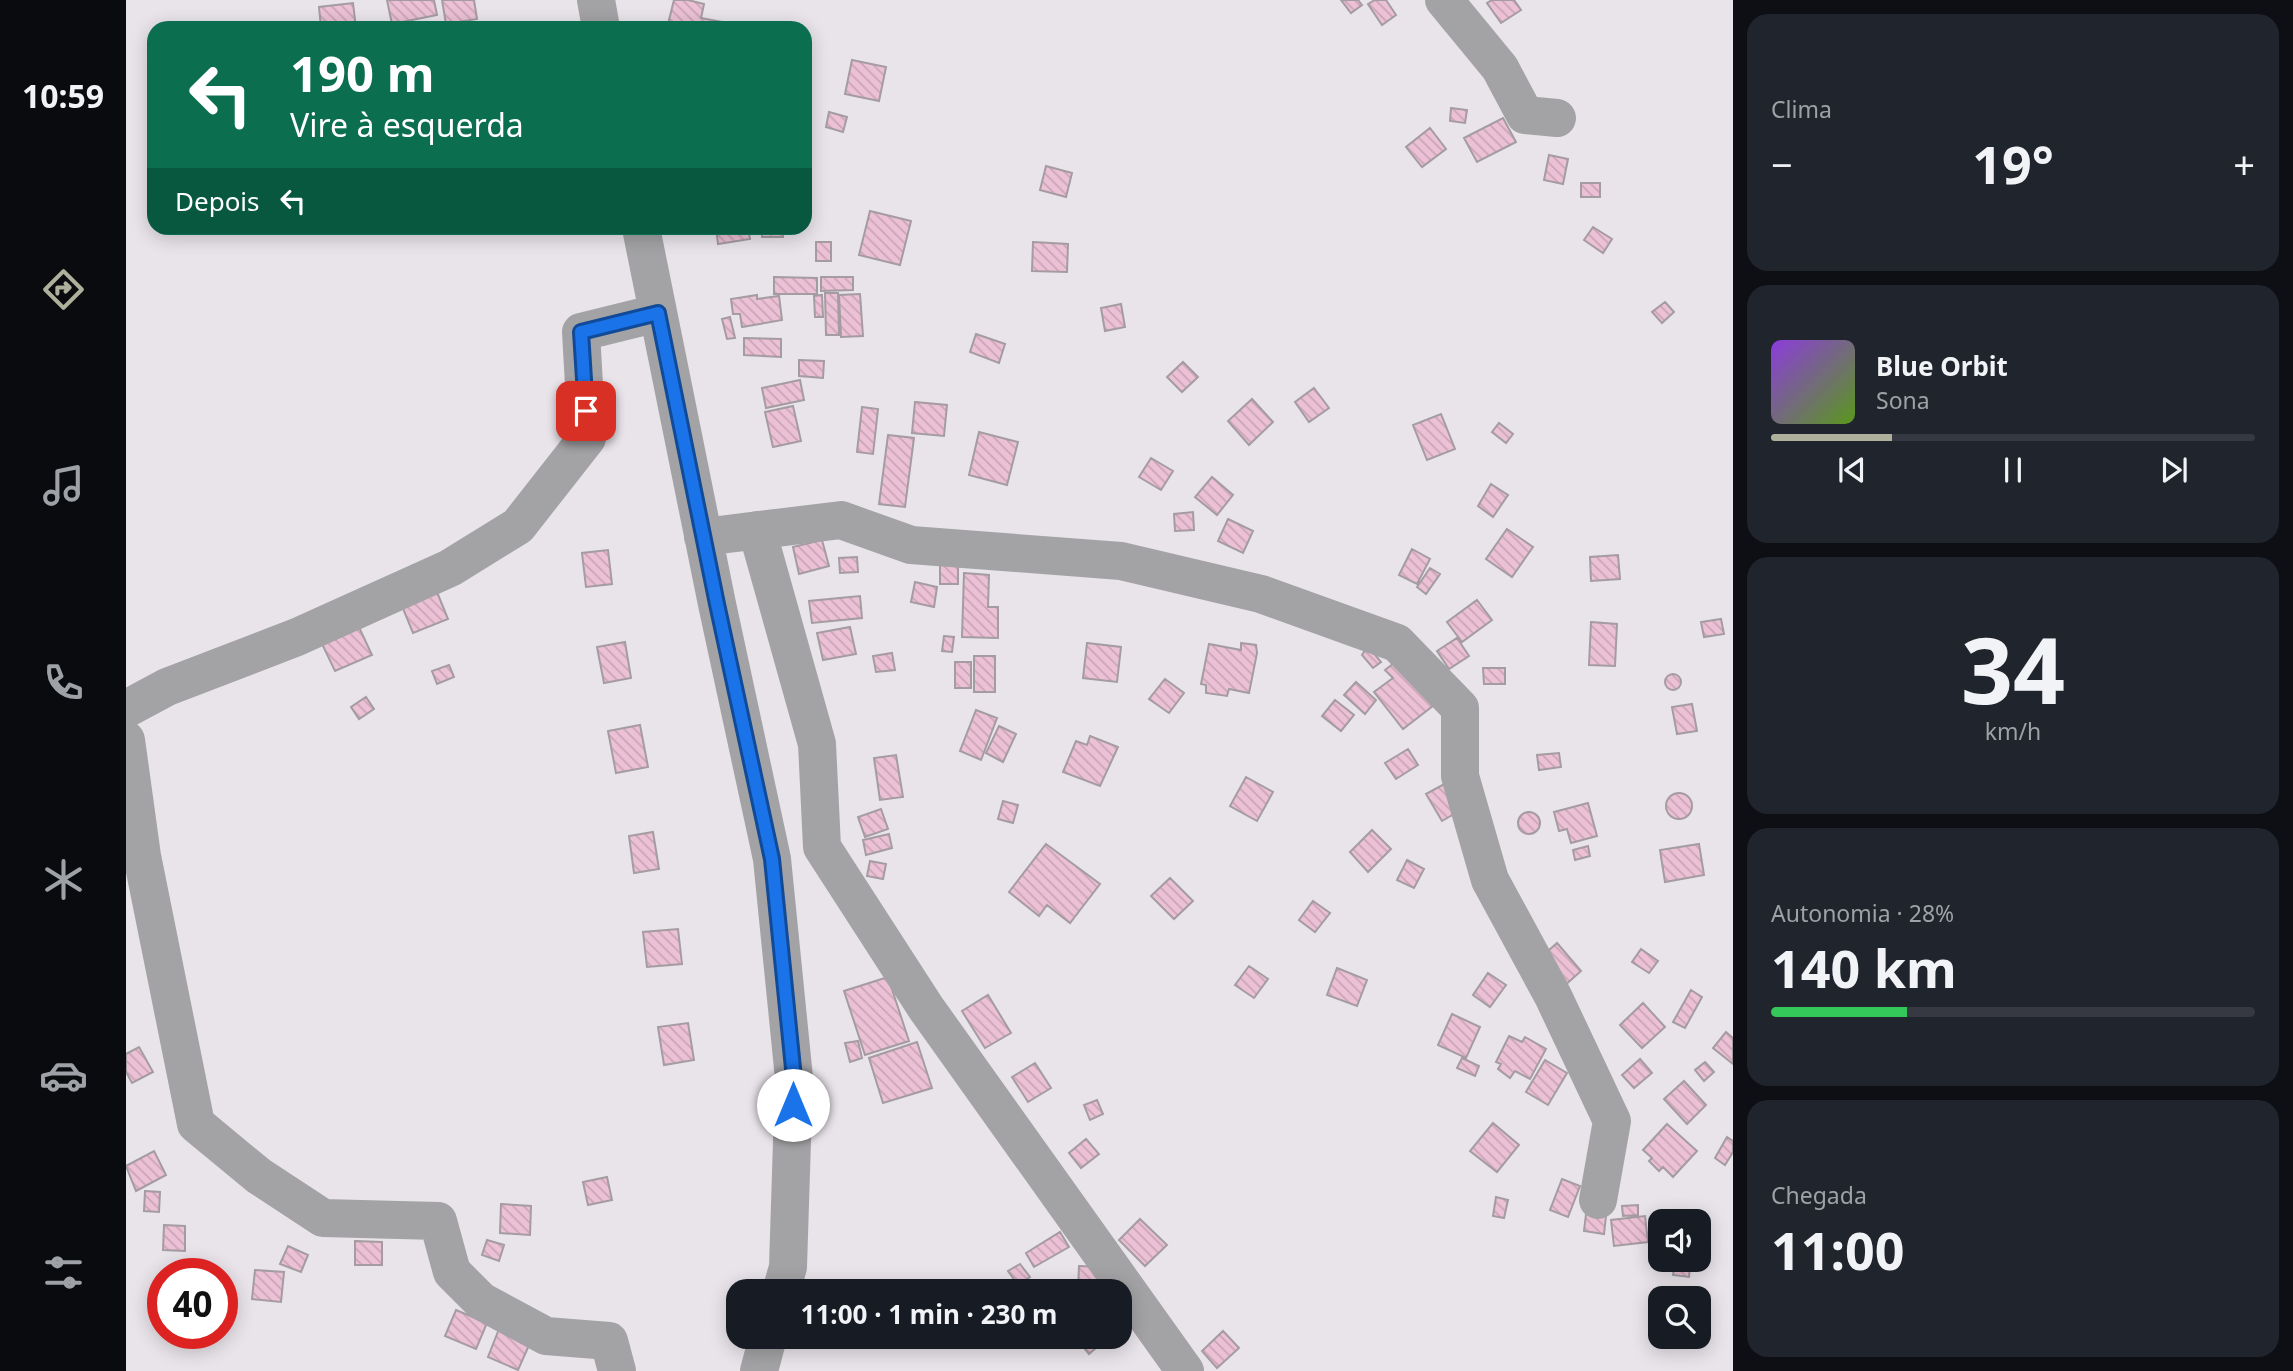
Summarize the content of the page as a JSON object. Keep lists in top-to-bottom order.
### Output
{
  "page": {
    "tabs": "10:59",
    "tile": [
      "Clima",
      ["34", "km/h"],
      ["Autonomia · 28%", "140 km"],
      ["Chegada", "11:00"]
    ],
    "turn": ["190 m", "Vire à esquerda"],
    "heat": ["−", "19°", "+"],
    "then": "Depois",
    "song": ["Blue Orbit", "Sona"],
    "limit": "40",
    "trip": "11:00 · 1 min · 230 m"
  }
}
